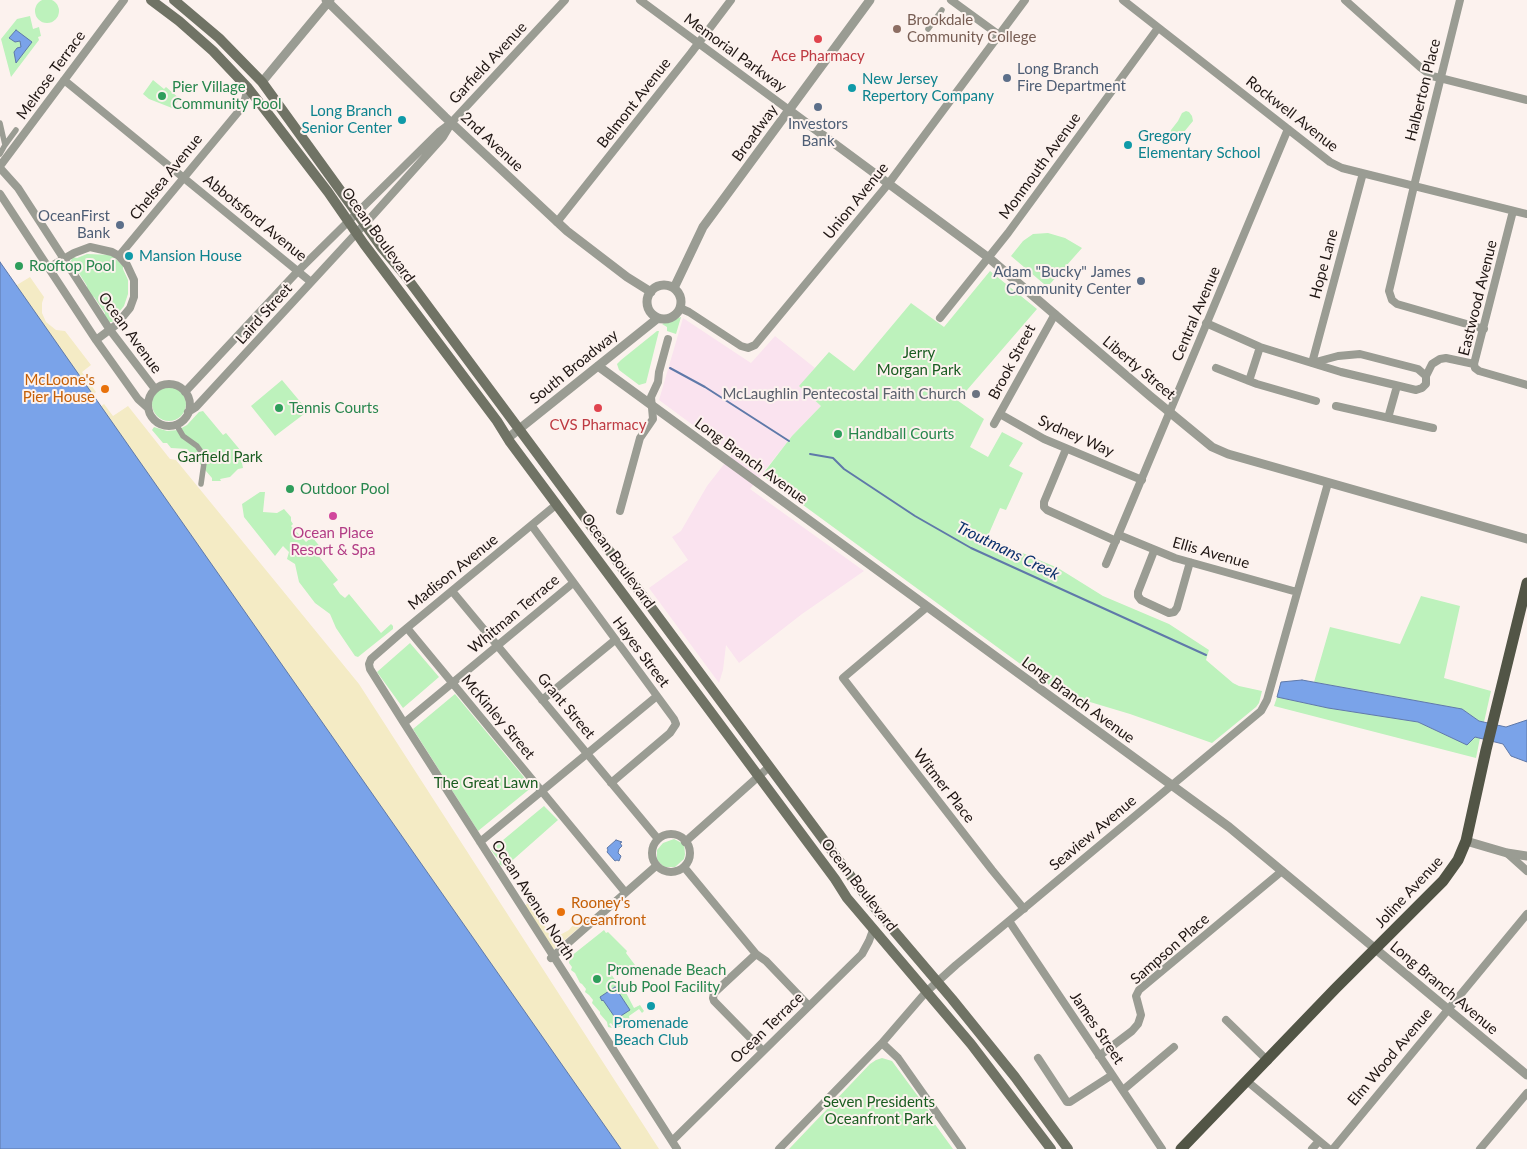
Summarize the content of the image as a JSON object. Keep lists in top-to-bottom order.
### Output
{
  "streets": {
    "main road": ["Ocean Boulevard", "Joline Avenue"],
    "street": [
      "Memorial Parkway",
      "Garfield Avenue",
      "Melrose Terrace",
      "Halberton Place",
      "Belmont Avenue",
      "Rockwell Avenue",
      "Broadway",
      "2nd Avenue",
      "Monmouth Avenue",
      "Chelsea Avenue",
      "Union Avenue",
      "Abbotsford Avenue",
      "Hope Lane",
      "Eastwood Avenue",
      "Laird Street",
      "Central Avenue",
      "Ocean Avenue",
      "Brook Street",
      "South Broadway",
      "Liberty Street",
      "Sydney Way",
      "Long Branch Avenue",
      "Ellis Avenue",
      "Madison Avenue",
      "Whitman Terrace",
      "Hayes Street",
      "Grant Street",
      "McKinley Street",
      "Witmer Place",
      "Seaview Avenue",
      "Ocean Avenue North",
      "Sampson Place",
      "Ocean Terrace",
      "James Street",
      "Elm Wood Avenue"
    ]
  },
  "crossings": [
    ["Memorial Parkway", "Belmont Avenue"],
    ["Memorial Parkway", "Broadway"],
    ["Memorial Parkway", "Liberty Street"],
    ["Garfield Avenue", "2nd Avenue"],
    ["Garfield Avenue", "Ocean Boulevard"],
    ["Garfield Avenue", "Laird Street"],
    ["Melrose Terrace", "Abbotsford Avenue"],
    ["Melrose Terrace", "Ocean Avenue"],
    ["Halberton Place", "Rockwell Avenue"],
    ["Halberton Place", "Eastwood Avenue"],
    ["Belmont Avenue", "2nd Avenue"],
    ["Rockwell Avenue", "Monmouth Avenue"],
    ["Rockwell Avenue", "Hope Lane"],
    ["Rockwell Avenue", "Eastwood Avenue"],
    ["Rockwell Avenue", "Central Avenue"],
    ["Broadway", "2nd Avenue"],
    ["Broadway", "Union Avenue"],
    ["Broadway", "South Broadway"],
    ["Broadway", "Liberty Street"],
    ["2nd Avenue", "Union Avenue"],
    ["2nd Avenue", "South Broadway"],
    ["Monmouth Avenue", "Liberty Street"],
    ["Chelsea Avenue", "Abbotsford Avenue"],
    ["Chelsea Avenue", "Ocean Boulevard"],
    ["Union Avenue", "South Broadway"],
    ["Union Avenue", "Liberty Street"],
    ["Abbotsford Avenue", "Laird Street"],
    ["Ocean Boulevard", "Laird Street"],
    ["Ocean Boulevard", "South Broadway"],
    ["Ocean Boulevard", "Madison Avenue"],
    ["Ocean Boulevard", "Seaview Avenue"],
    ["Ocean Boulevard", "Ocean Terrace"],
    ["Laird Street", "Ocean Avenue"],
    ["Central Avenue", "Liberty Street"],
    ["Central Avenue", "Sydney Way"],
    ["Central Avenue", "Ellis Avenue"],
    ["Brook Street", "Liberty Street"],
    ["Brook Street", "Sydney Way"],
    ["South Broadway", "Long Branch Avenue"],
    ["Liberty Street", "Seaview Avenue"],
    ["Sydney Way", "Ellis Avenue"],
    ["Long Branch Avenue", "Witmer Place"],
    ["Long Branch Avenue", "Seaview Avenue"],
    ["Long Branch Avenue", "Joline Avenue"],
    ["Long Branch Avenue", "Sampson Place"],
    ["Long Branch Avenue", "Elm Wood Avenue"],
    ["Ellis Avenue", "Seaview Avenue"],
    ["Madison Avenue", "Hayes Street"],
    ["Madison Avenue", "Grant Street"],
    ["Madison Avenue", "McKinley Street"],
    ["Madison Avenue", "Ocean Avenue North"],
    ["Whitman Terrace", "Hayes Street"],
    ["Whitman Terrace", "Grant Street"],
    ["Whitman Terrace", "McKinley Street"],
    ["Whitman Terrace", "Ocean Avenue North"],
    ["Hayes Street", "Grant Street"],
    ["Witmer Place", "Seaview Avenue"],
    ["Seaview Avenue", "James Street"],
    ["Ocean Avenue North", "Ocean Terrace"],
    ["Sampson Place", "James Street"]
  ],
  "water": ["Troutmans Creek"],
  "parks": [
    "Jerry Morgan Park",
    "Garfield Park",
    "The Great Lawn",
    "Seven Presidents Oceanfront Park"
  ],
  "places": [
    "Brookdale Community College",
    "Ace Pharmacy",
    "Long Branch Fire Department",
    "New Jersey Repertory Company",
    "Pier Village Community Pool",
    "Investors Bank",
    "Long Branch Senior Center",
    "Gregory Elementary School",
    "OceanFirst Bank",
    "Mansion House",
    "Rooftop Pool",
    "Adam \"Bucky\" James Community Center",
    "McLoone's Pier House",
    "McLaughlin Pentecostal Faith Church",
    "Tennis Courts",
    "CVS Pharmacy",
    "Handball Courts",
    "Outdoor Pool",
    "Ocean Place Resort & Spa",
    "Rooney's Oceanfront",
    "Promenade Beach Club Pool Facility",
    "Promenade Beach Club"
  ]
}
